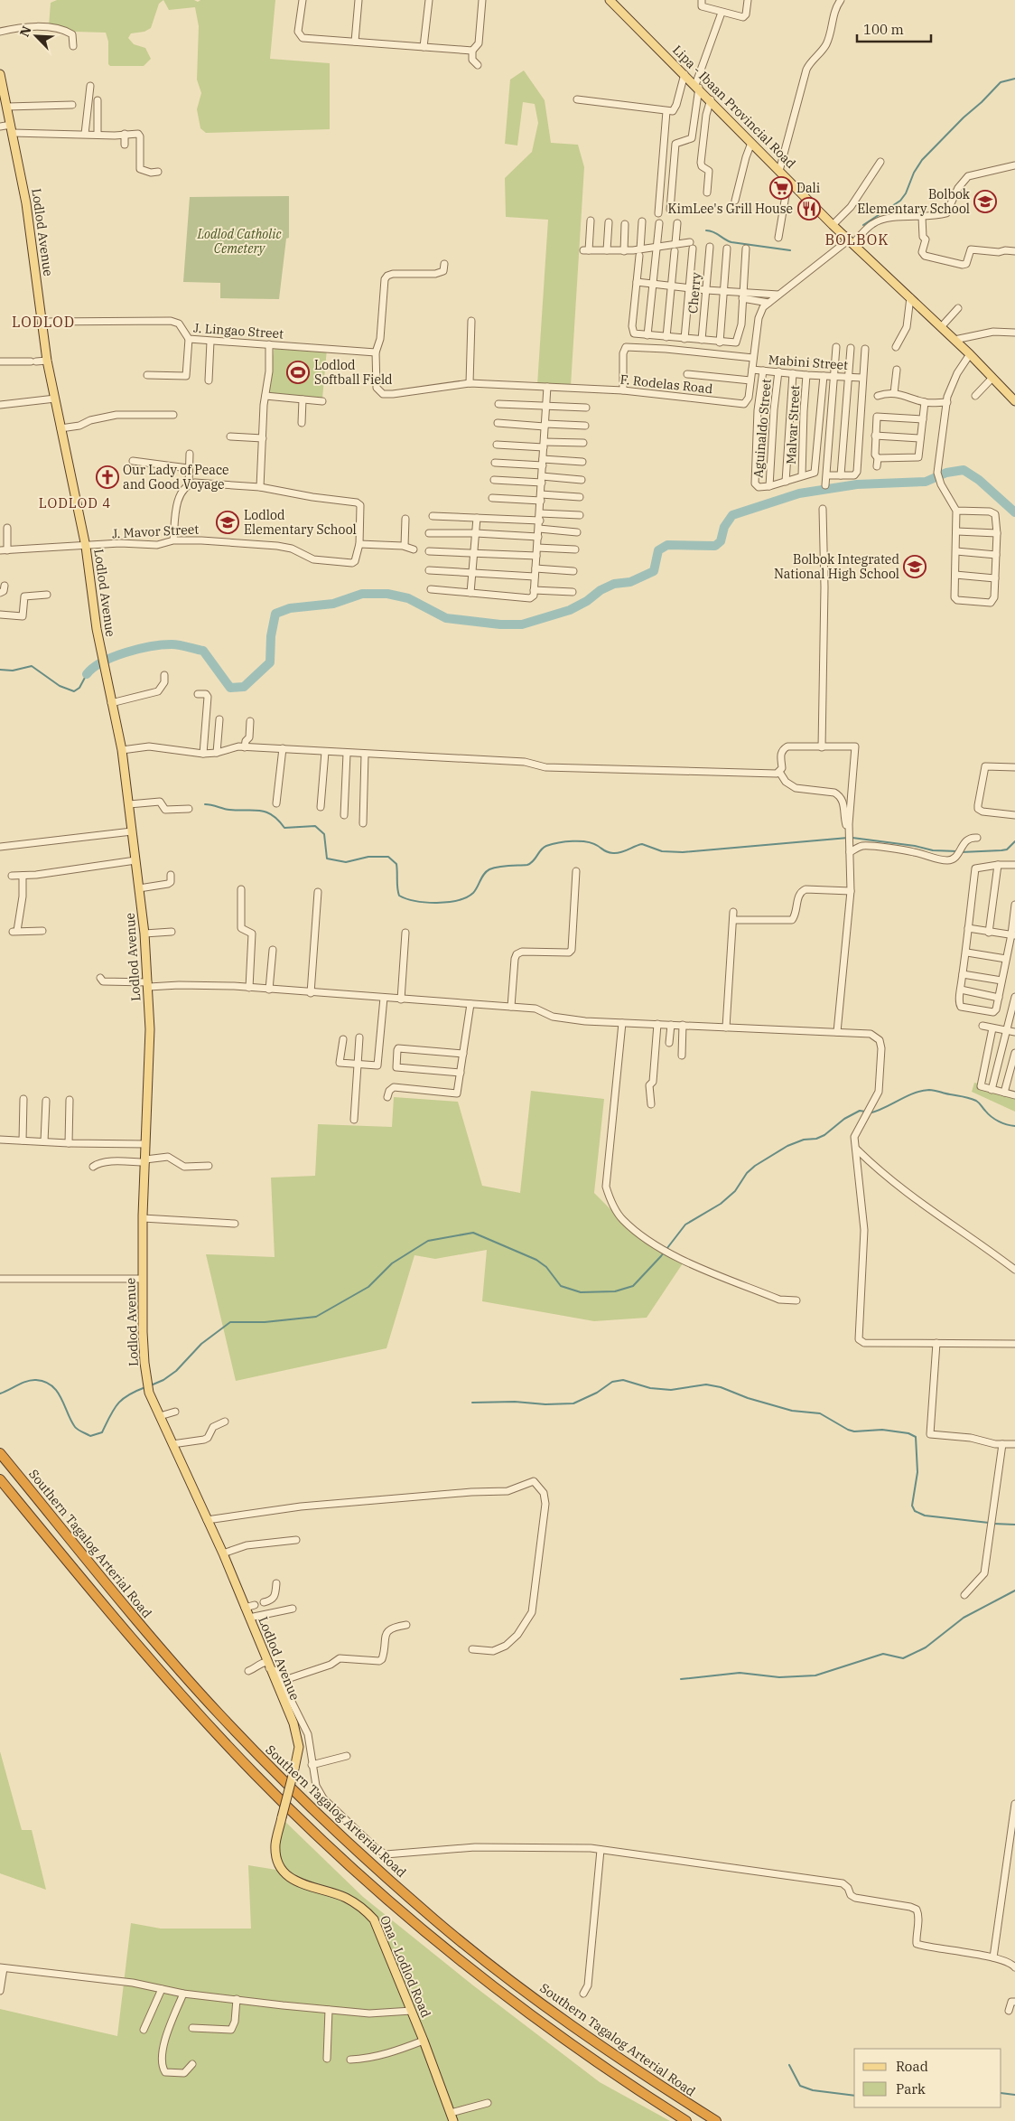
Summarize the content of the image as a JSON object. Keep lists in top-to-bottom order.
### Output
{
  "streets": {
    "highway": ["Southern Tagalog Arterial Road"],
    "main road": ["Lipa - Ibaan Provincial Road", "Lodlod Avenue", "Ona - Lodlod Road"],
    "street": [
      "Cherry",
      "J. Lingao Street",
      "Mabini Street",
      "F. Rodelas Road",
      "Malvar Street",
      "Aguinaldo Street",
      "J. Mavor Street"
    ]
  },
  "crossings": [
    ["Lipa - Ibaan Provincial Road", "F. Rodelas Road"],
    ["Lodlod Avenue", "J. Lingao Street"],
    ["Lodlod Avenue", "J. Mavor Street"],
    ["Lodlod Avenue", "Ona - Lodlod Road"],
    ["J. Lingao Street", "F. Rodelas Road"],
    ["Mabini Street", "F. Rodelas Road"],
    ["Mabini Street", "Malvar Street"],
    ["Mabini Street", "Aguinaldo Street"]
  ],
  "districts": ["BOLBOK", "LODLOD", "LODLOD 4"],
  "parks": ["Lodlod Catholic Cemetery"],
  "places": {
    "supermarket": ["Dali"],
    "school or university": ["Bolbok Elementary School", "Lodlod Elementary School", "Bolbok Integrated National High School"],
    "restaurant": ["KimLee's Grill House"],
    "sports": ["Lodlod Softball Field"],
    "church": ["Our Lady of Peace and Good Voyage"]
  },
  "legend": ["Road", "Park"],
  "scale_bar": "100 m",
  "north": "top left"
}
